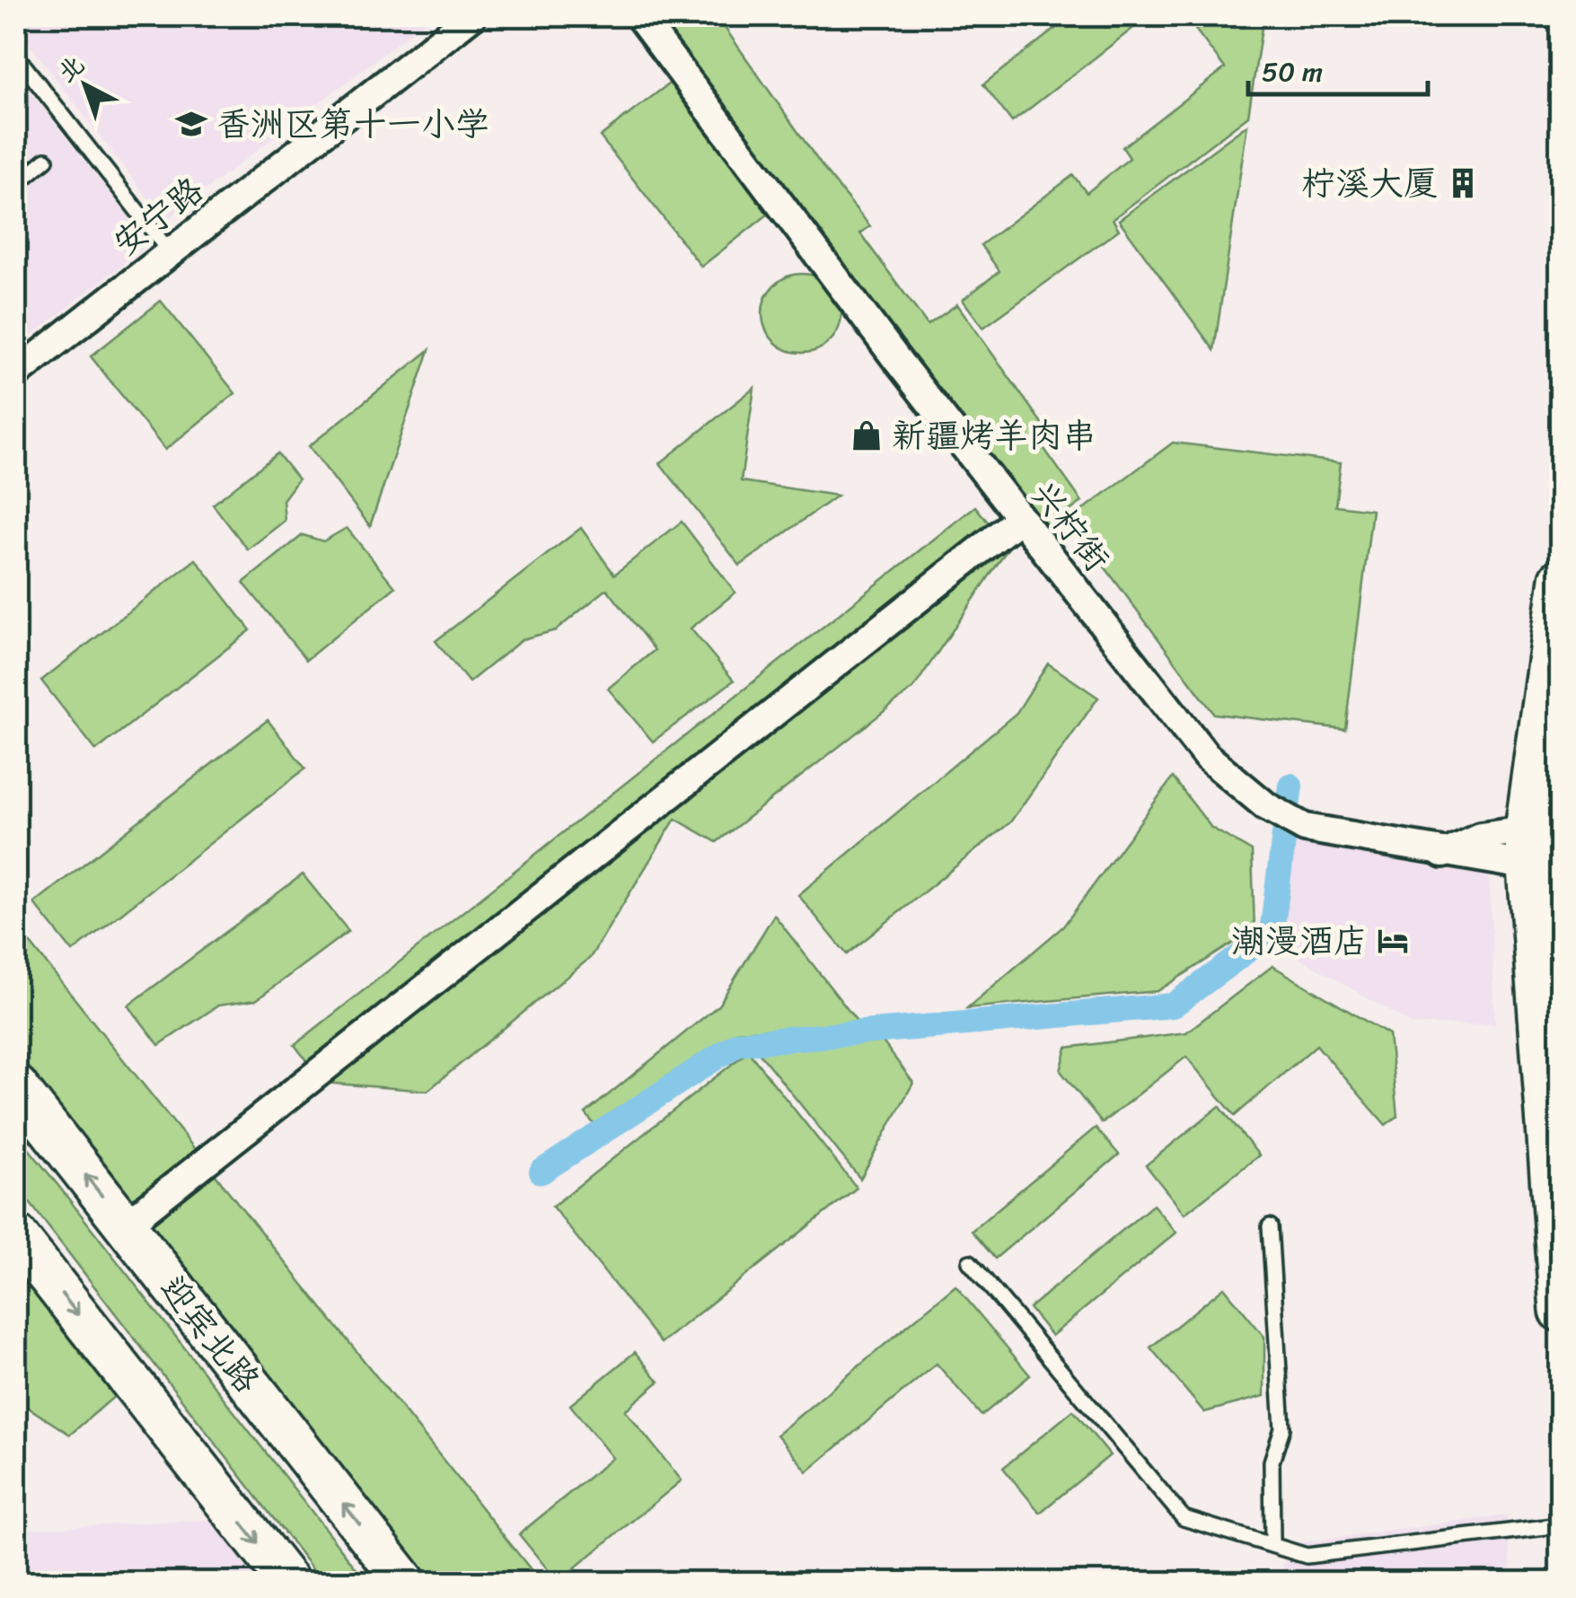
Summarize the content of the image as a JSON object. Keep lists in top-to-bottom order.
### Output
{
  "streets": {
    "main road": ["迎宾北路"],
    "street": ["安宁路", "兴柠街"]
  },
  "places": {
    "school or university": ["香洲区第十一小学"],
    "building": ["柠溪大厦"],
    "shop": ["新疆烤羊肉串"],
    "hotel": ["潮漫酒店"]
  },
  "scale_bar": "50 m",
  "north": "top left"
}
